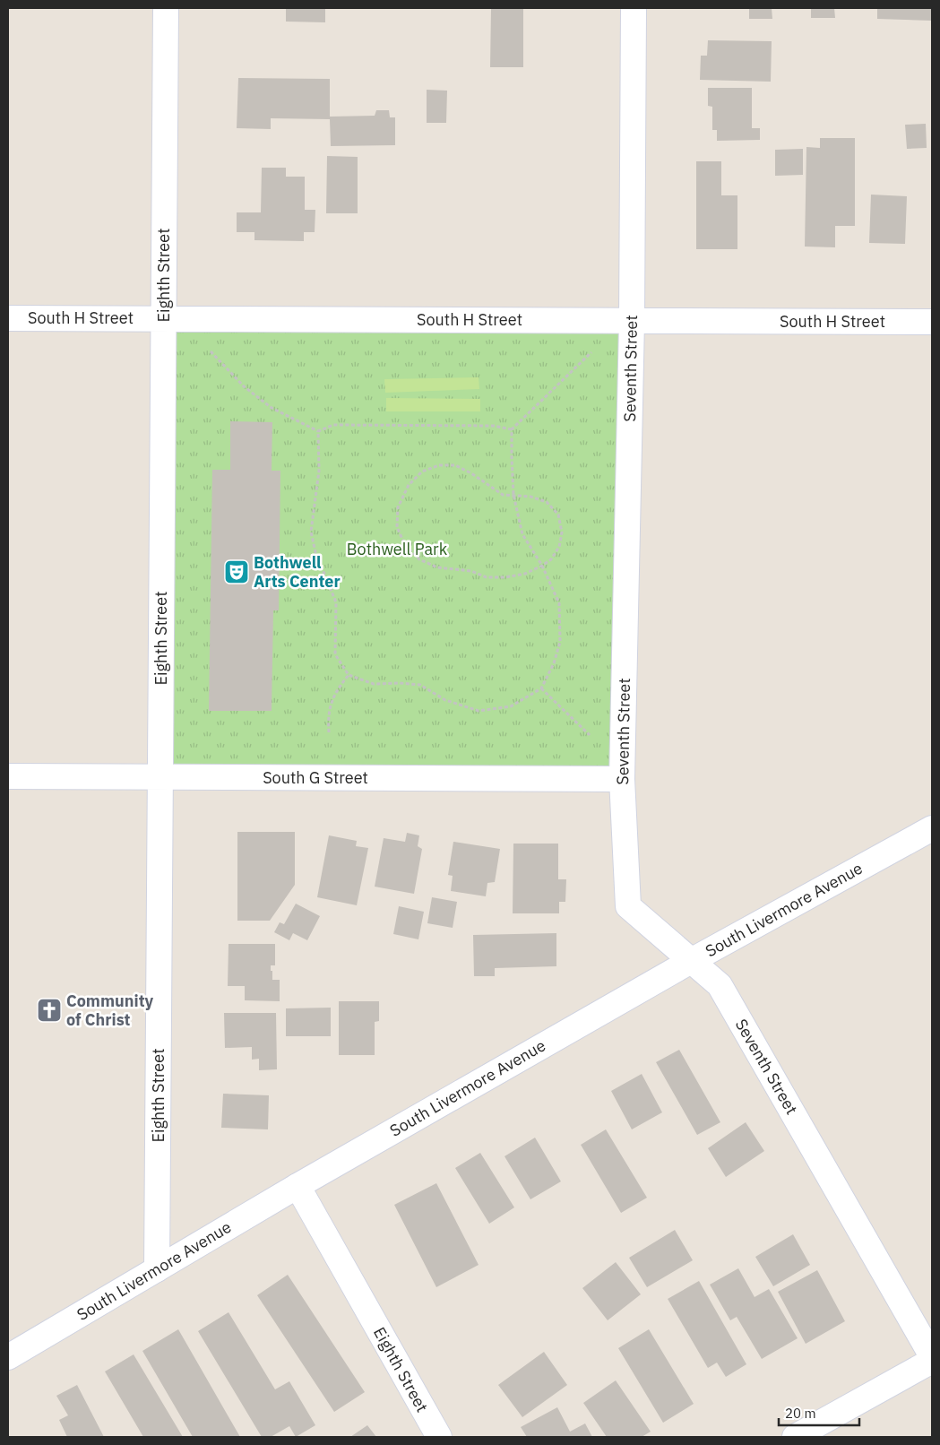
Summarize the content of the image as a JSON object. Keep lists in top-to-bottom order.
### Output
{
  "streets": {
    "street": [
      "Eighth Street",
      "South H Street",
      "Seventh Street",
      "South G Street",
      "South Livermore Avenue"
    ]
  },
  "crossings": [
    ["Eighth Street", "South H Street"],
    ["Eighth Street", "South G Street"],
    ["Eighth Street", "South Livermore Avenue"],
    ["South H Street", "Seventh Street"],
    ["Seventh Street", "South G Street"],
    ["Seventh Street", "South Livermore Avenue"]
  ],
  "parks": ["Bothwell Park"],
  "places": {
    "theatre": ["Bothwell Arts Center"],
    "church": ["Community of Christ"]
  },
  "scale_bar": "20 m"
}
